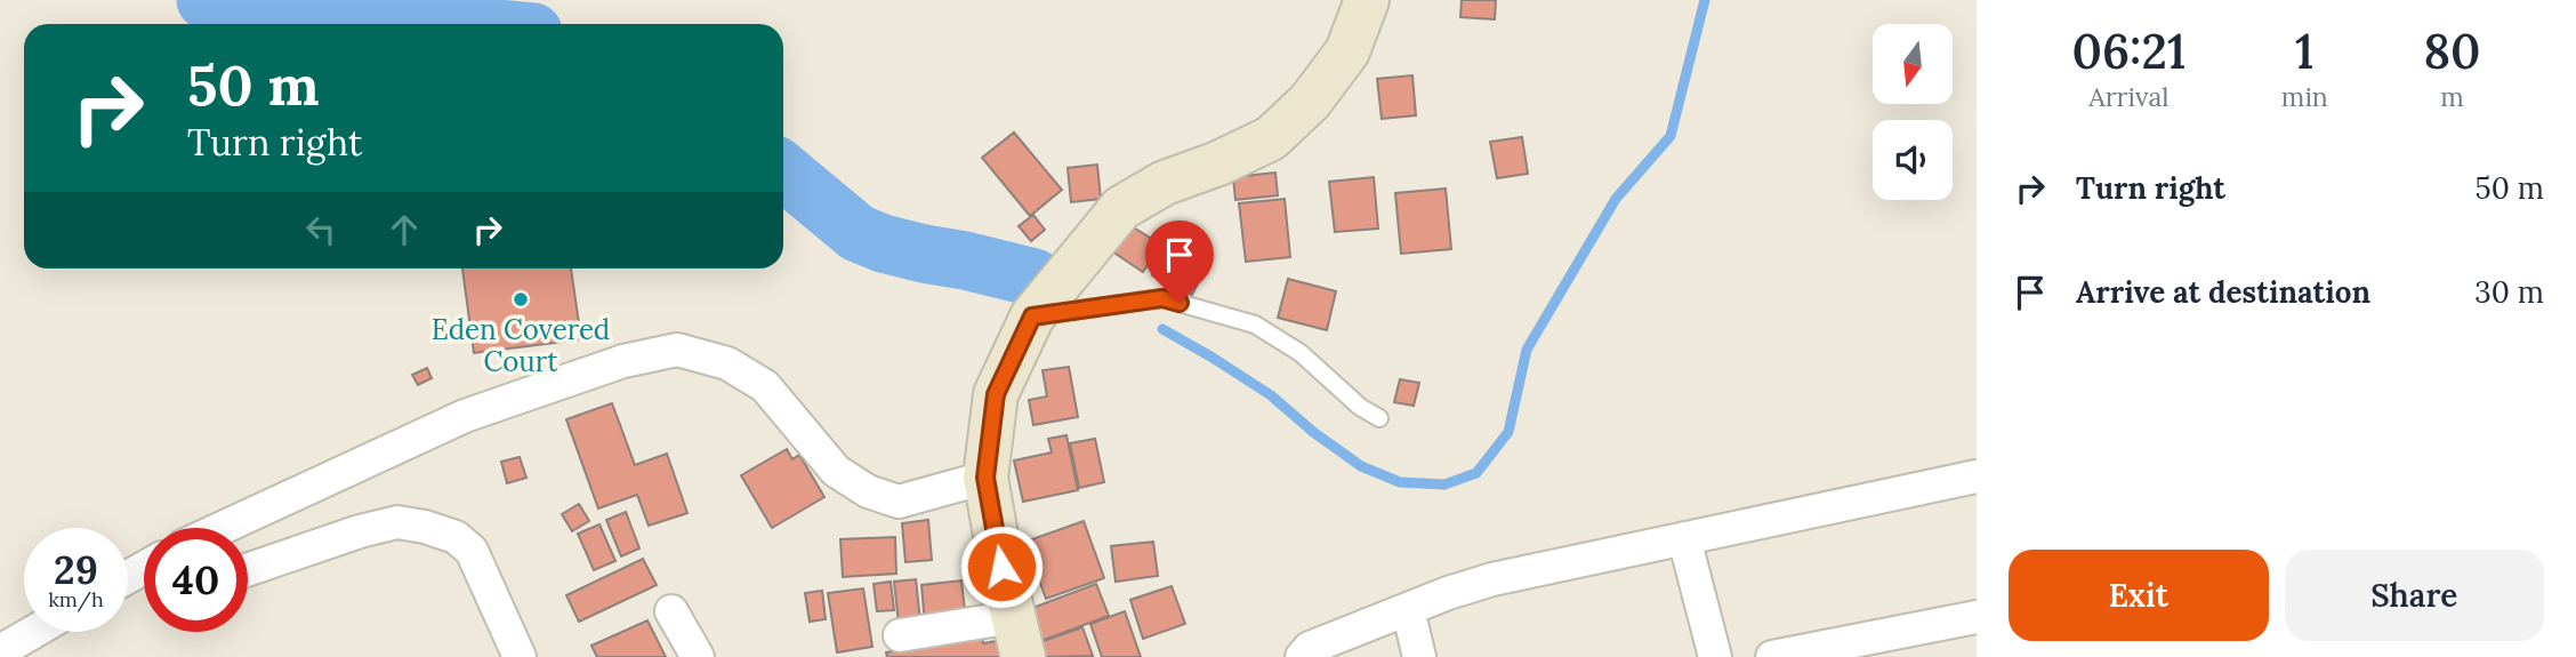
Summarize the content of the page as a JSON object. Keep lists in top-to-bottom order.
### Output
{
  "places": ["Eden Covered Court"],
  "north": "bottom",
  "page": {
    "eta": [
      "06:21",
      "Arrival",
      "1",
      "min",
      "80",
      "m"
    ],
    "turn": ["50 m", "Turn right"],
    "list": [
      {
        "name": "Turn right",
        "value": "50 m"
      },
      {
        "name": "Arrive at destination",
        "value": "30 m"
      }
    ],
    "speed": "29 km/h",
    "limit": "40",
    "buttons": ["Exit", "Share"]
  }
}
